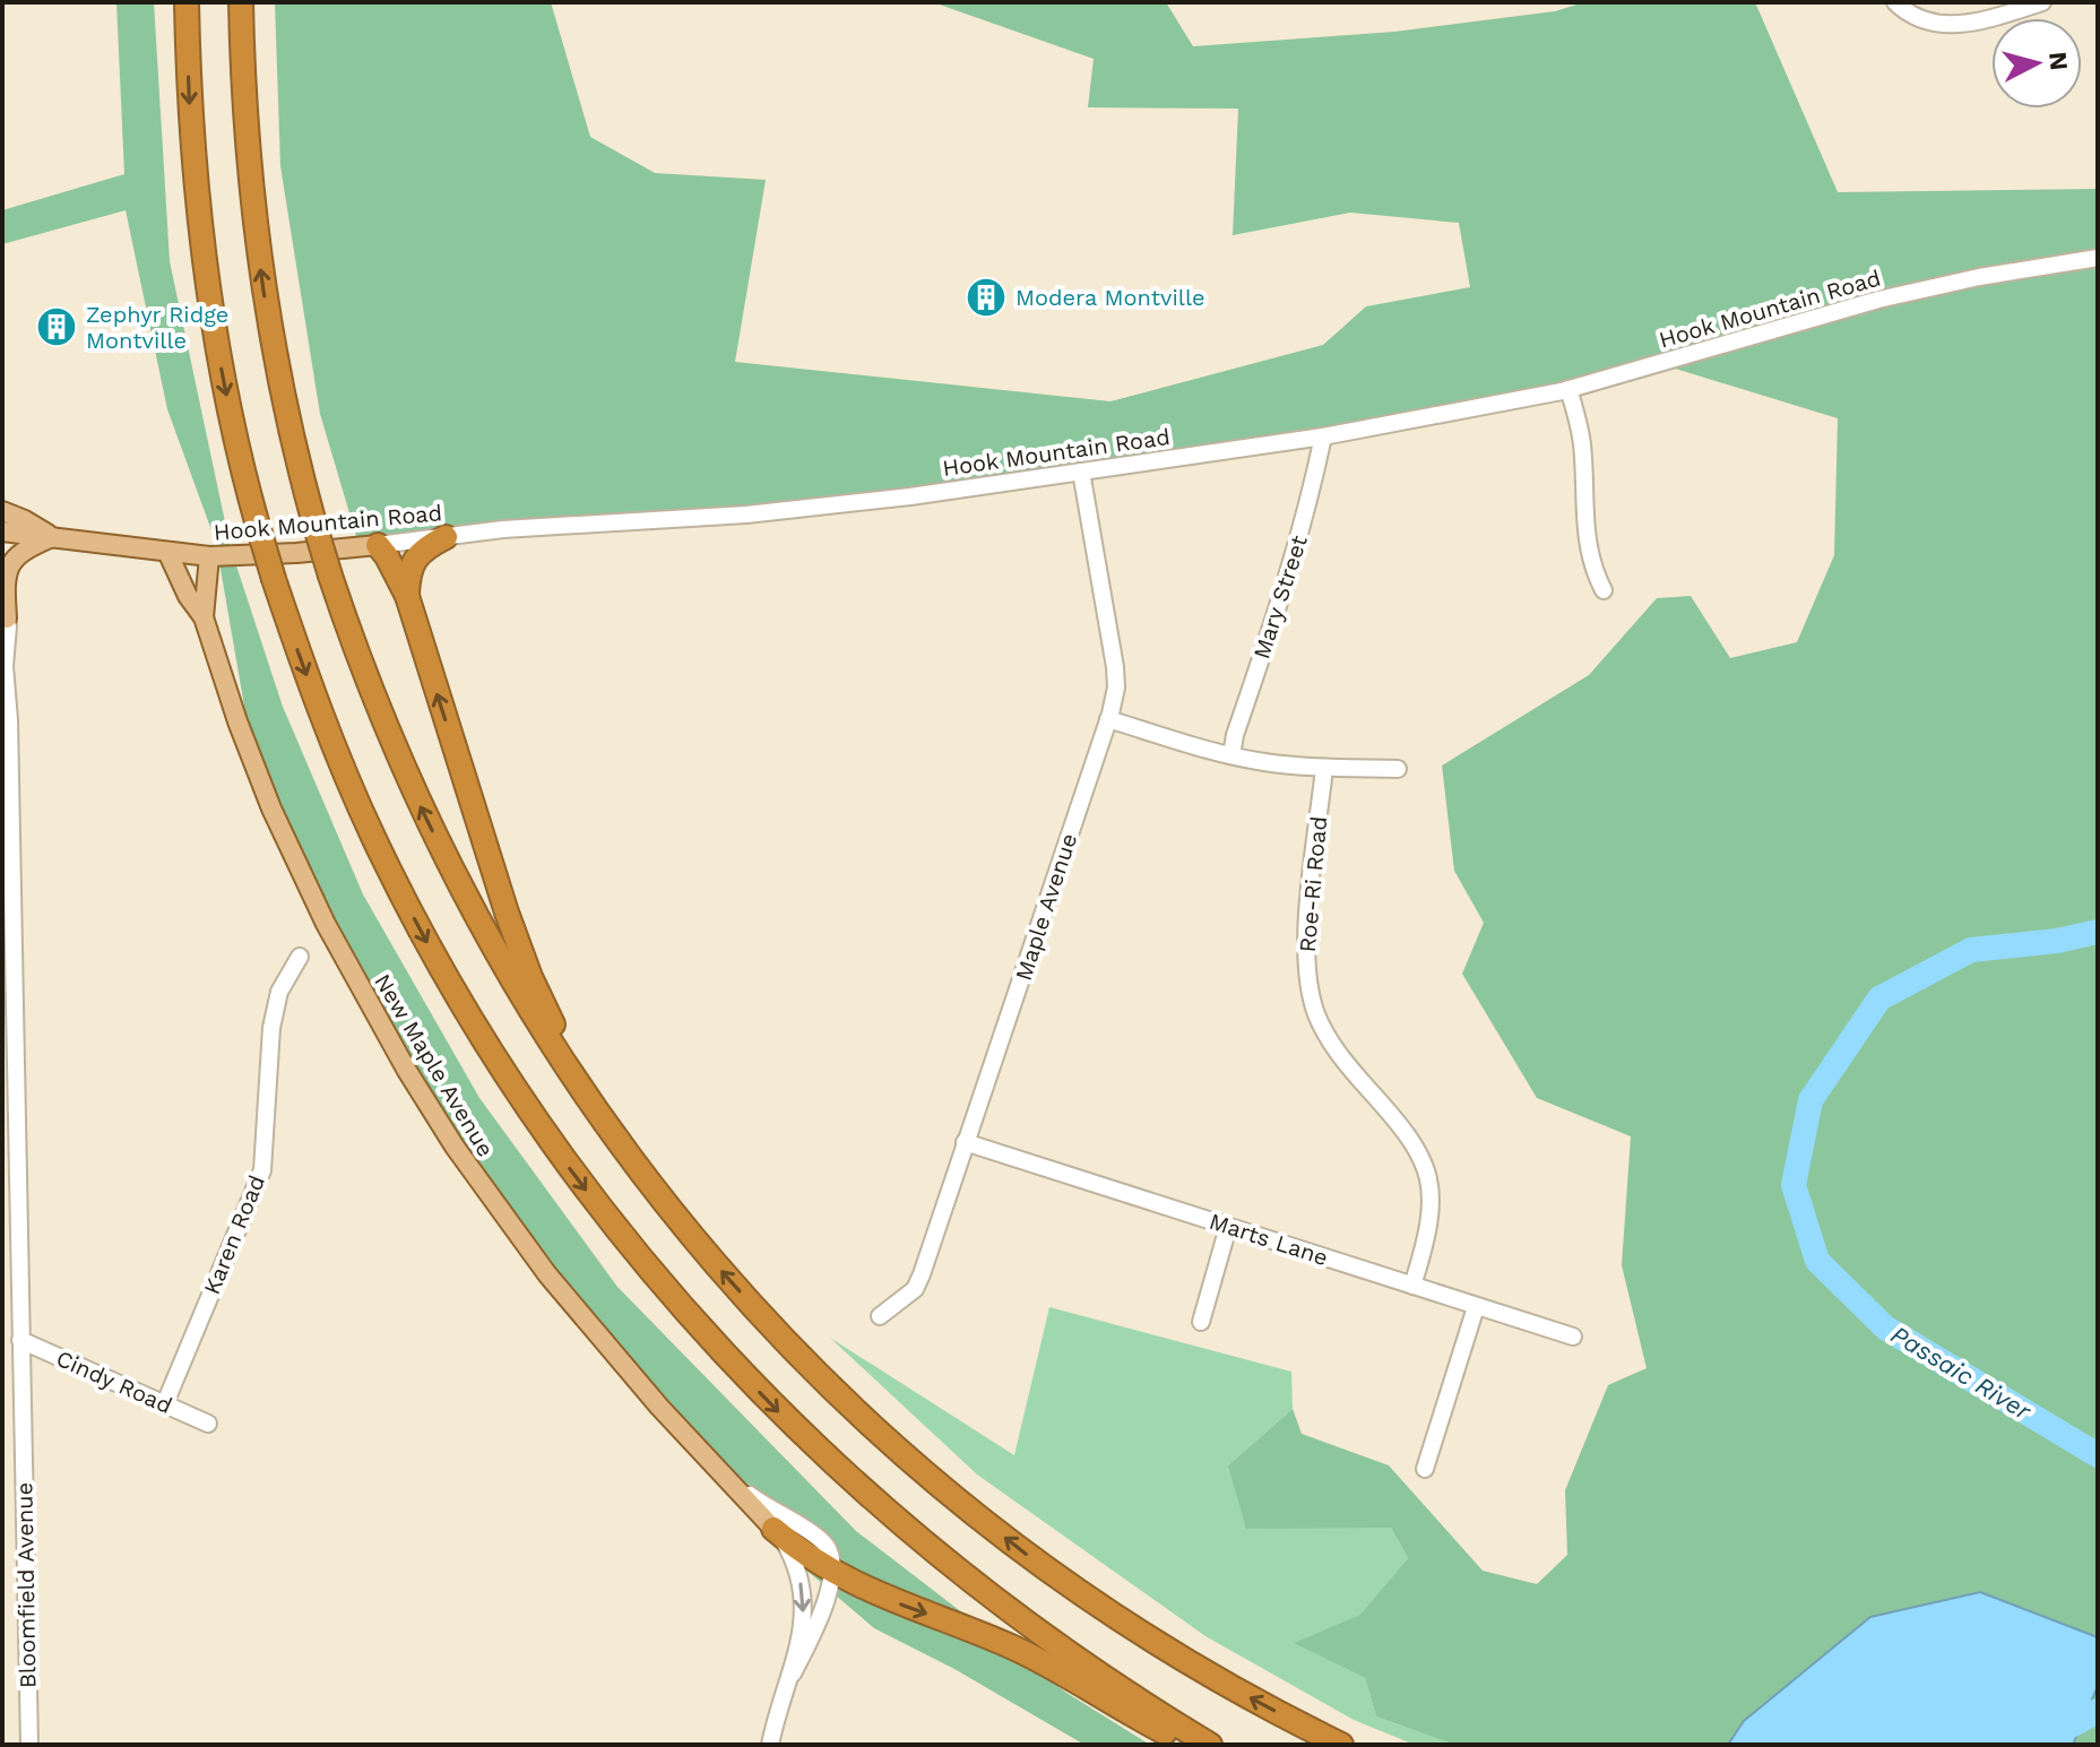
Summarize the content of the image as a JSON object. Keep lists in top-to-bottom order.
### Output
{
  "streets": {
    "main road": ["Hook Mountain Road", "New Maple Avenue"],
    "street": [
      "Mary Street",
      "Roe-Ri Road",
      "Maple Avenue",
      "Karen Road",
      "Marts Lane",
      "Cindy Road",
      "Bloomfield Avenue"
    ]
  },
  "crossings": [
    ["Hook Mountain Road", "Mary Street"],
    ["Hook Mountain Road", "Maple Avenue"],
    ["Hook Mountain Road", "New Maple Avenue"],
    ["Roe-Ri Road", "Marts Lane"],
    ["Maple Avenue", "Marts Lane"],
    ["Karen Road", "Cindy Road"],
    ["Cindy Road", "Bloomfield Avenue"]
  ],
  "water": ["Passaic River"],
  "places": {
    "building": ["Modera Montville", "Zephyr Ridge Montville"]
  },
  "north": "right"
}
